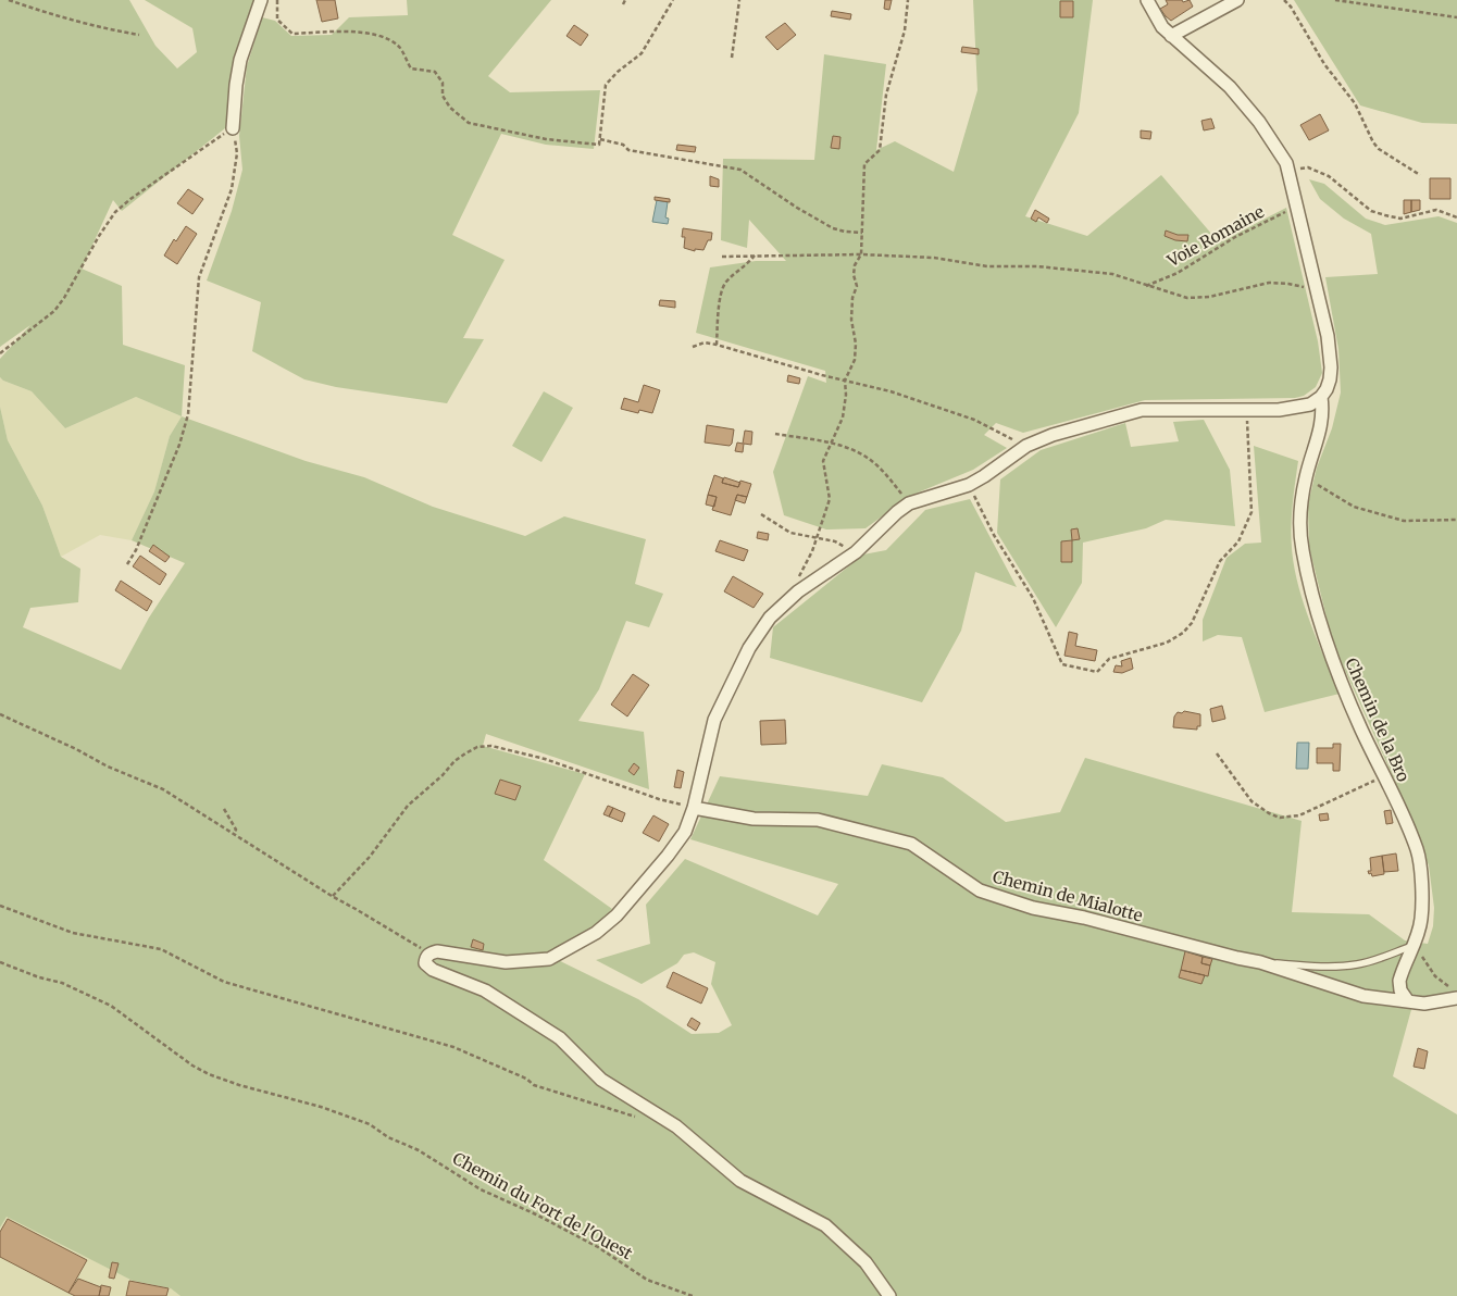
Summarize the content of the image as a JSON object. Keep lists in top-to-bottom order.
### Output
{
  "streets": {
    "street": ["Chemin de la Bro", "Chemin de Mialotte"],
    "path": ["Voie Romaine", "Chemin du Fort de l'Ouest"]
  },
  "crossings": [
    ["Chemin de la Bro", "Chemin de Mialotte"]
  ]
}
